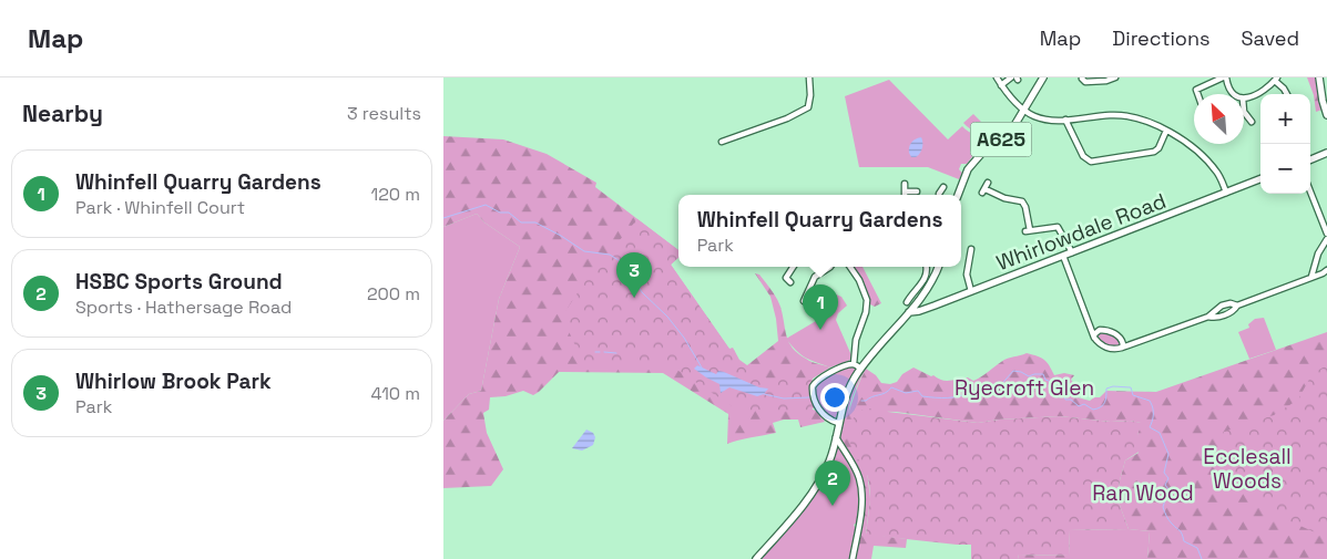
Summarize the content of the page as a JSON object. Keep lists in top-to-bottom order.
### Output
{
  "streets": {
    "main road": ["A625", "Whirlowdale Road"]
  },
  "parks": ["Ryecroft Glen", "Ecclesall Woods", "Ran Wood"],
  "north": "top left",
  "page": {
    "header": "Map",
    "nav": ["Map", "Directions", "Saved"],
    "heading": ["Nearby", "3 results"],
    "map_buttons": ["+", "−"],
    "list": [
      {
        "mark": "1",
        "name": "Whinfell Quarry Gardens",
        "note": "Park · Whinfell Court",
        "value": "120 m"
      },
      {
        "mark": "2",
        "name": "HSBC Sports Ground",
        "note": "Sports · Hathersage Road",
        "value": "200 m"
      },
      {
        "mark": "3",
        "name": "Whirlow Brook Park",
        "note": "Park",
        "value": "410 m"
      }
    ],
    "popup": ["Whinfell Quarry Gardens", "Park"],
    "pins": ["3", "1", "2"]
  }
}
